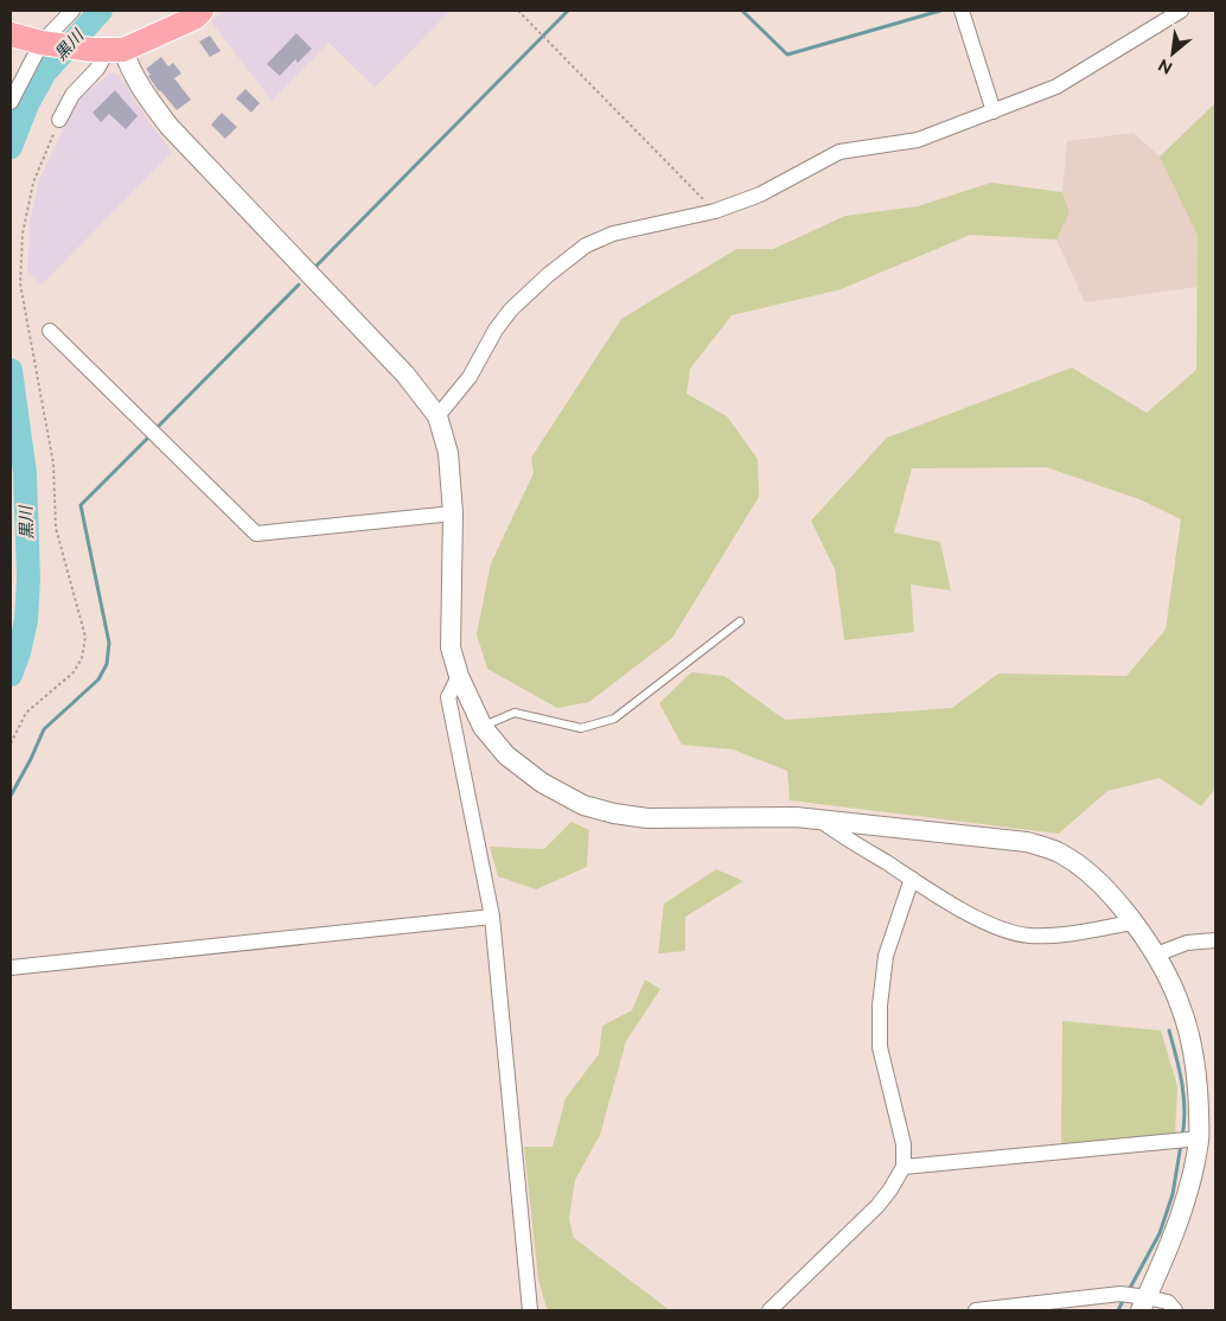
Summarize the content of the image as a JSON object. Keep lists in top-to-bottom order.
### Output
{
  "water": ["黒川"],
  "north": "bottom left"
}
